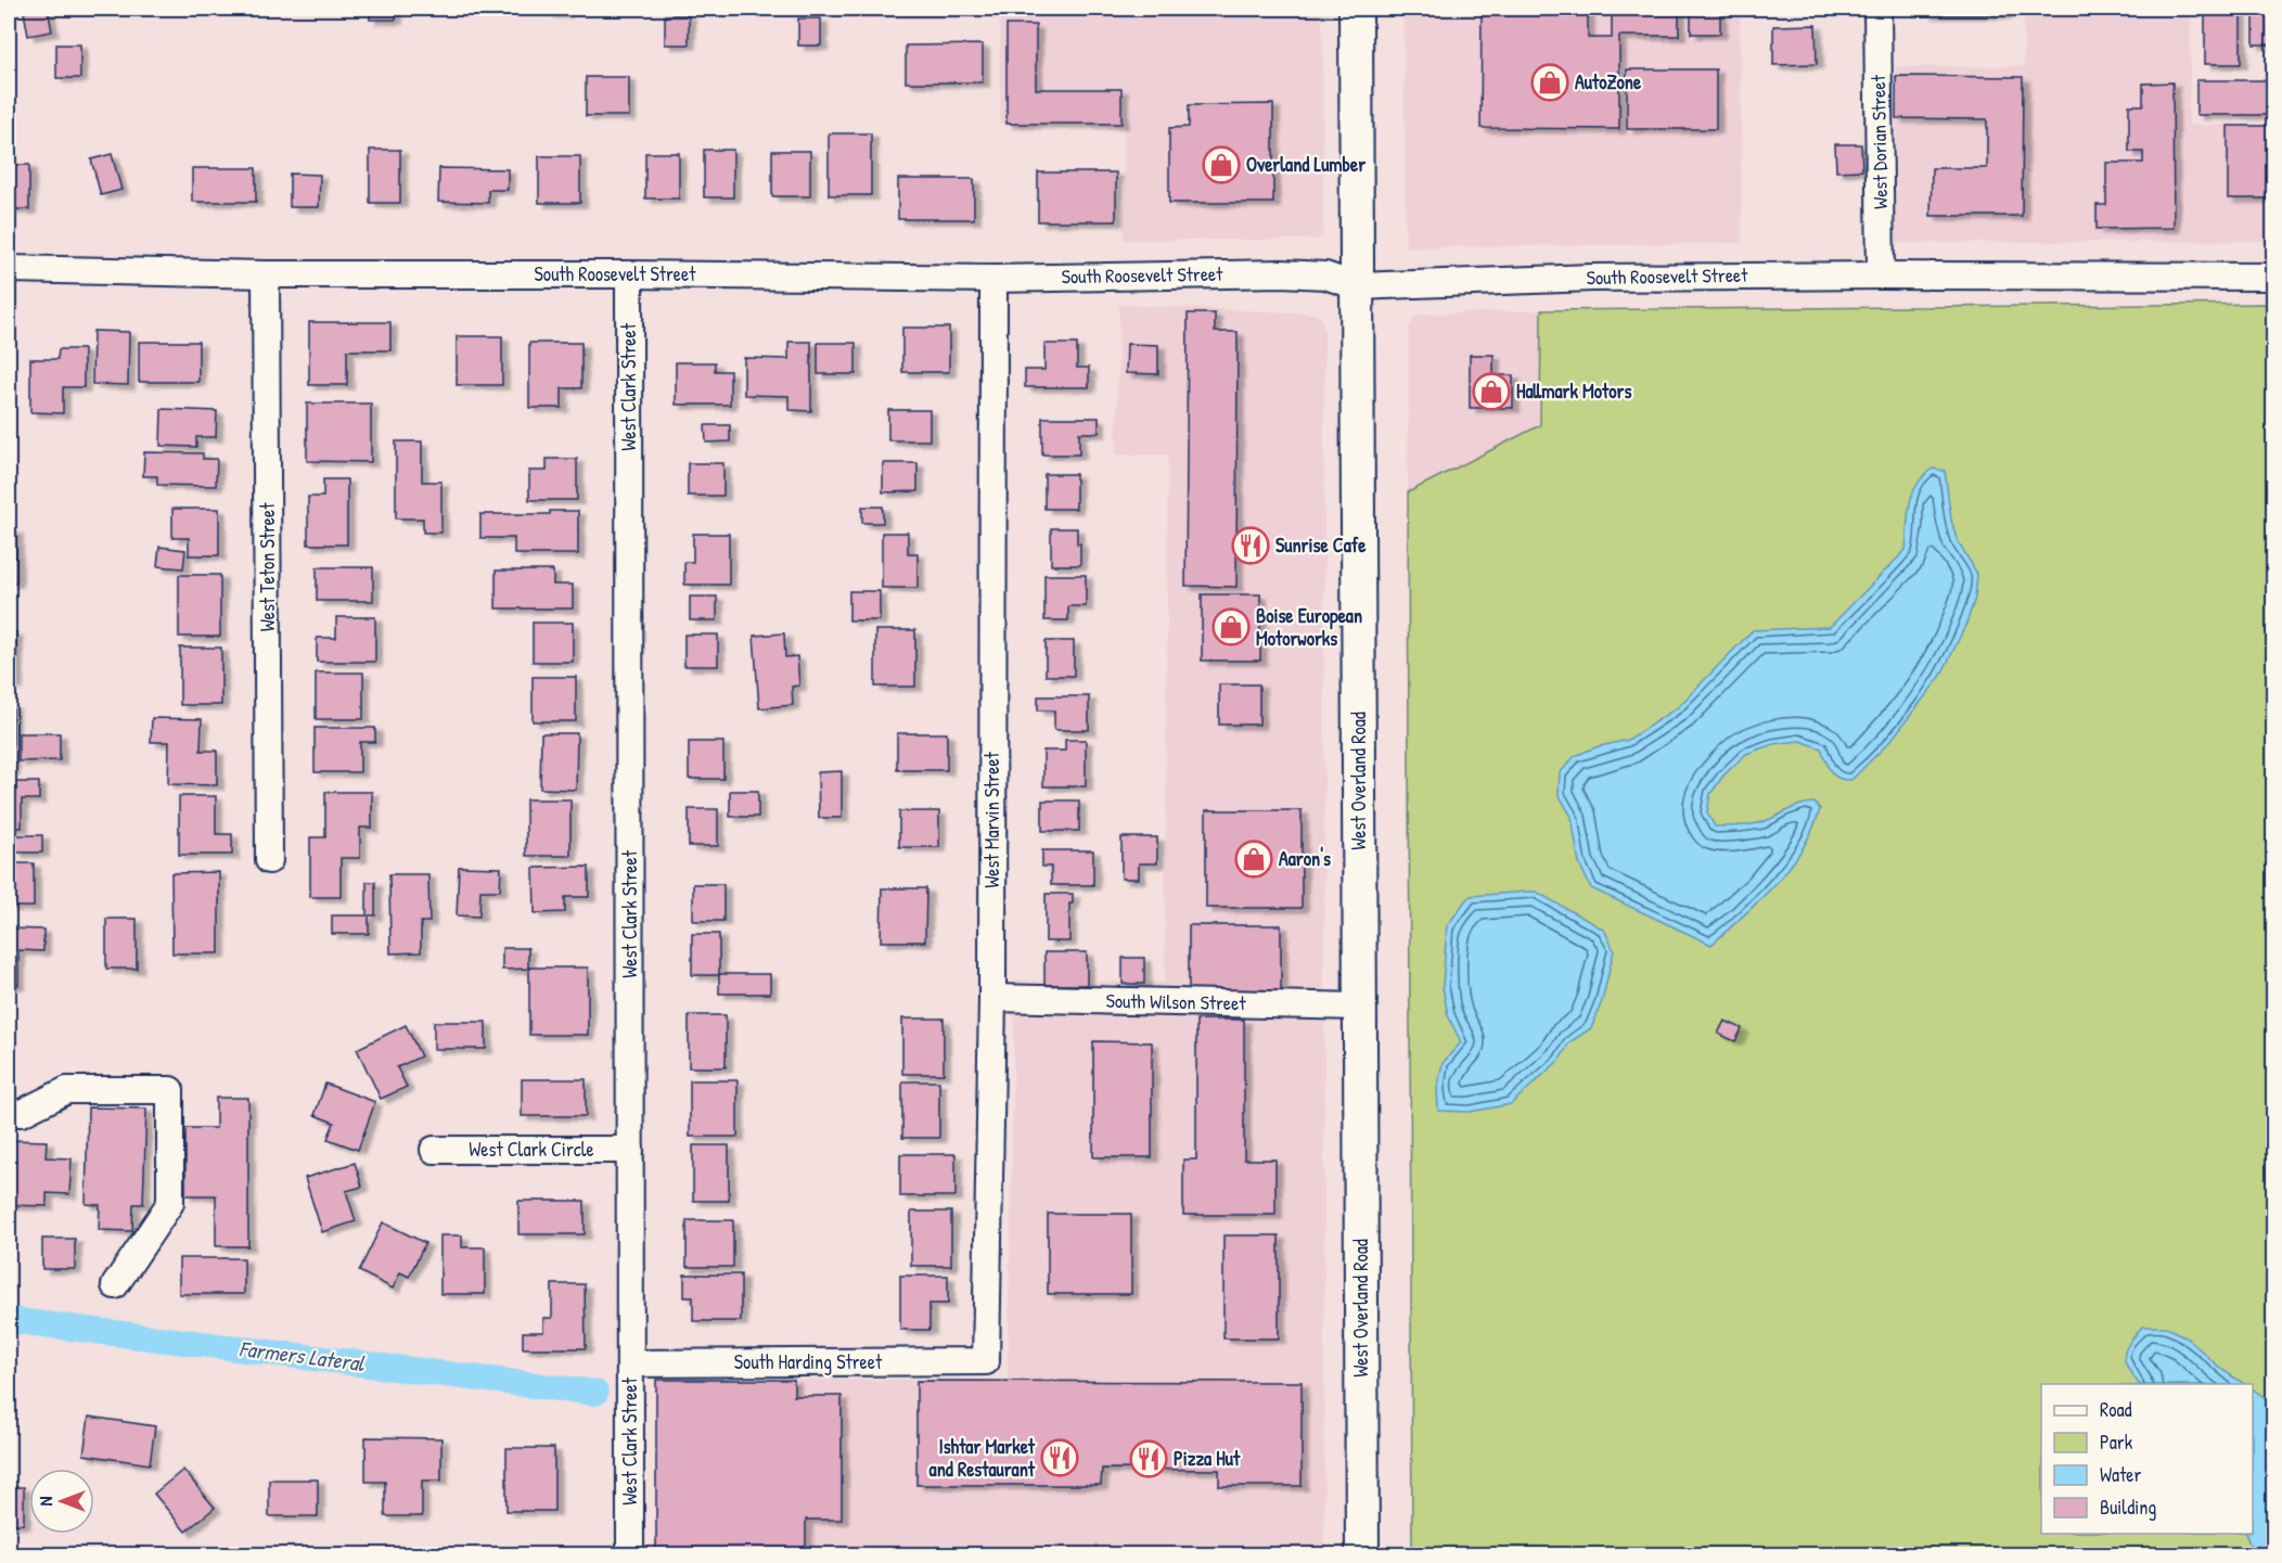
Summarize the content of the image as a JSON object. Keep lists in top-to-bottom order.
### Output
{
  "streets": {
    "main road": ["West Overland Road"],
    "street": [
      "West Dorian Street",
      "South Roosevelt Street",
      "West Clark Street",
      "West Teton Street",
      "West Marvin Street",
      "South Wilson Street",
      "West Clark Circle",
      "South Harding Street"
    ]
  },
  "crossings": [
    ["West Dorian Street", "South Roosevelt Street"],
    ["South Roosevelt Street", "West Clark Street"],
    ["South Roosevelt Street", "West Teton Street"],
    ["South Roosevelt Street", "West Overland Road"],
    ["South Roosevelt Street", "West Marvin Street"],
    ["West Clark Street", "West Clark Circle"],
    ["West Clark Street", "South Harding Street"],
    ["West Overland Road", "South Wilson Street"],
    ["West Marvin Street", "South Wilson Street"],
    ["West Marvin Street", "South Harding Street"]
  ],
  "water": ["Farmers Lateral"],
  "places": {
    "shop": [
      "AutoZone",
      "Overland Lumber",
      "Hallmark Motors",
      "Boise European Motorworks",
      "Aaron's"
    ],
    "restaurant": ["Sunrise Cafe", "Ishtar Market and Restaurant", "Pizza Hut"]
  },
  "legend": [
    "Road",
    "Park",
    "Water",
    "Building"
  ],
  "north": "left"
}
